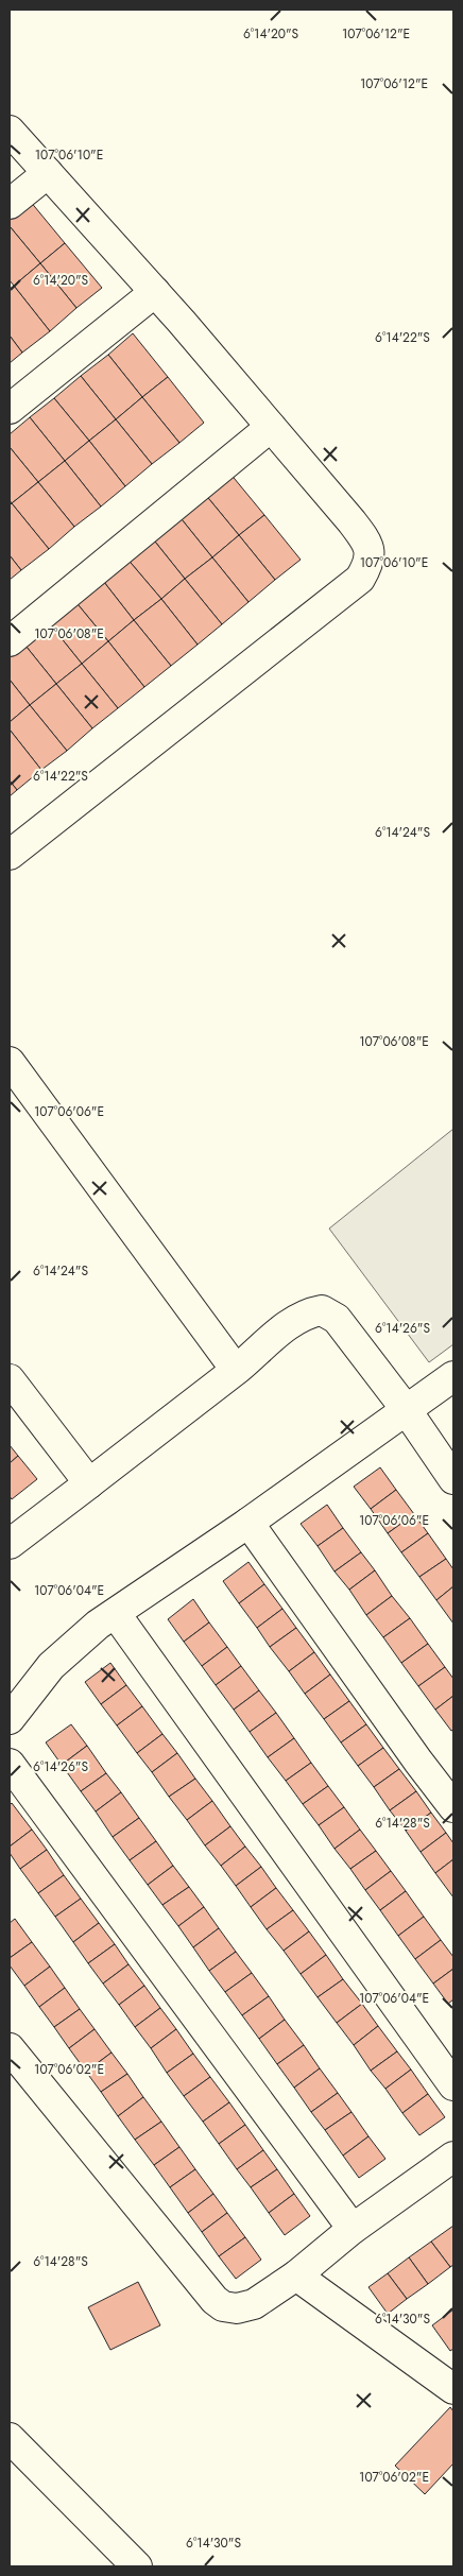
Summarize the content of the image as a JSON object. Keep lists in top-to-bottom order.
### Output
{
  "coordinates": [
    "107°06'12\"E",
    "6°14'20\"S",
    "107°06'10\"E",
    "6°14'22\"S",
    "107°06'08\"E",
    "6°14'24\"S",
    "107°06'06\"E",
    "6°14'26\"S",
    "107°06'04\"E",
    "6°14'28\"S",
    "107°06'02\"E",
    "6°14'30\"S"
  ]
}
